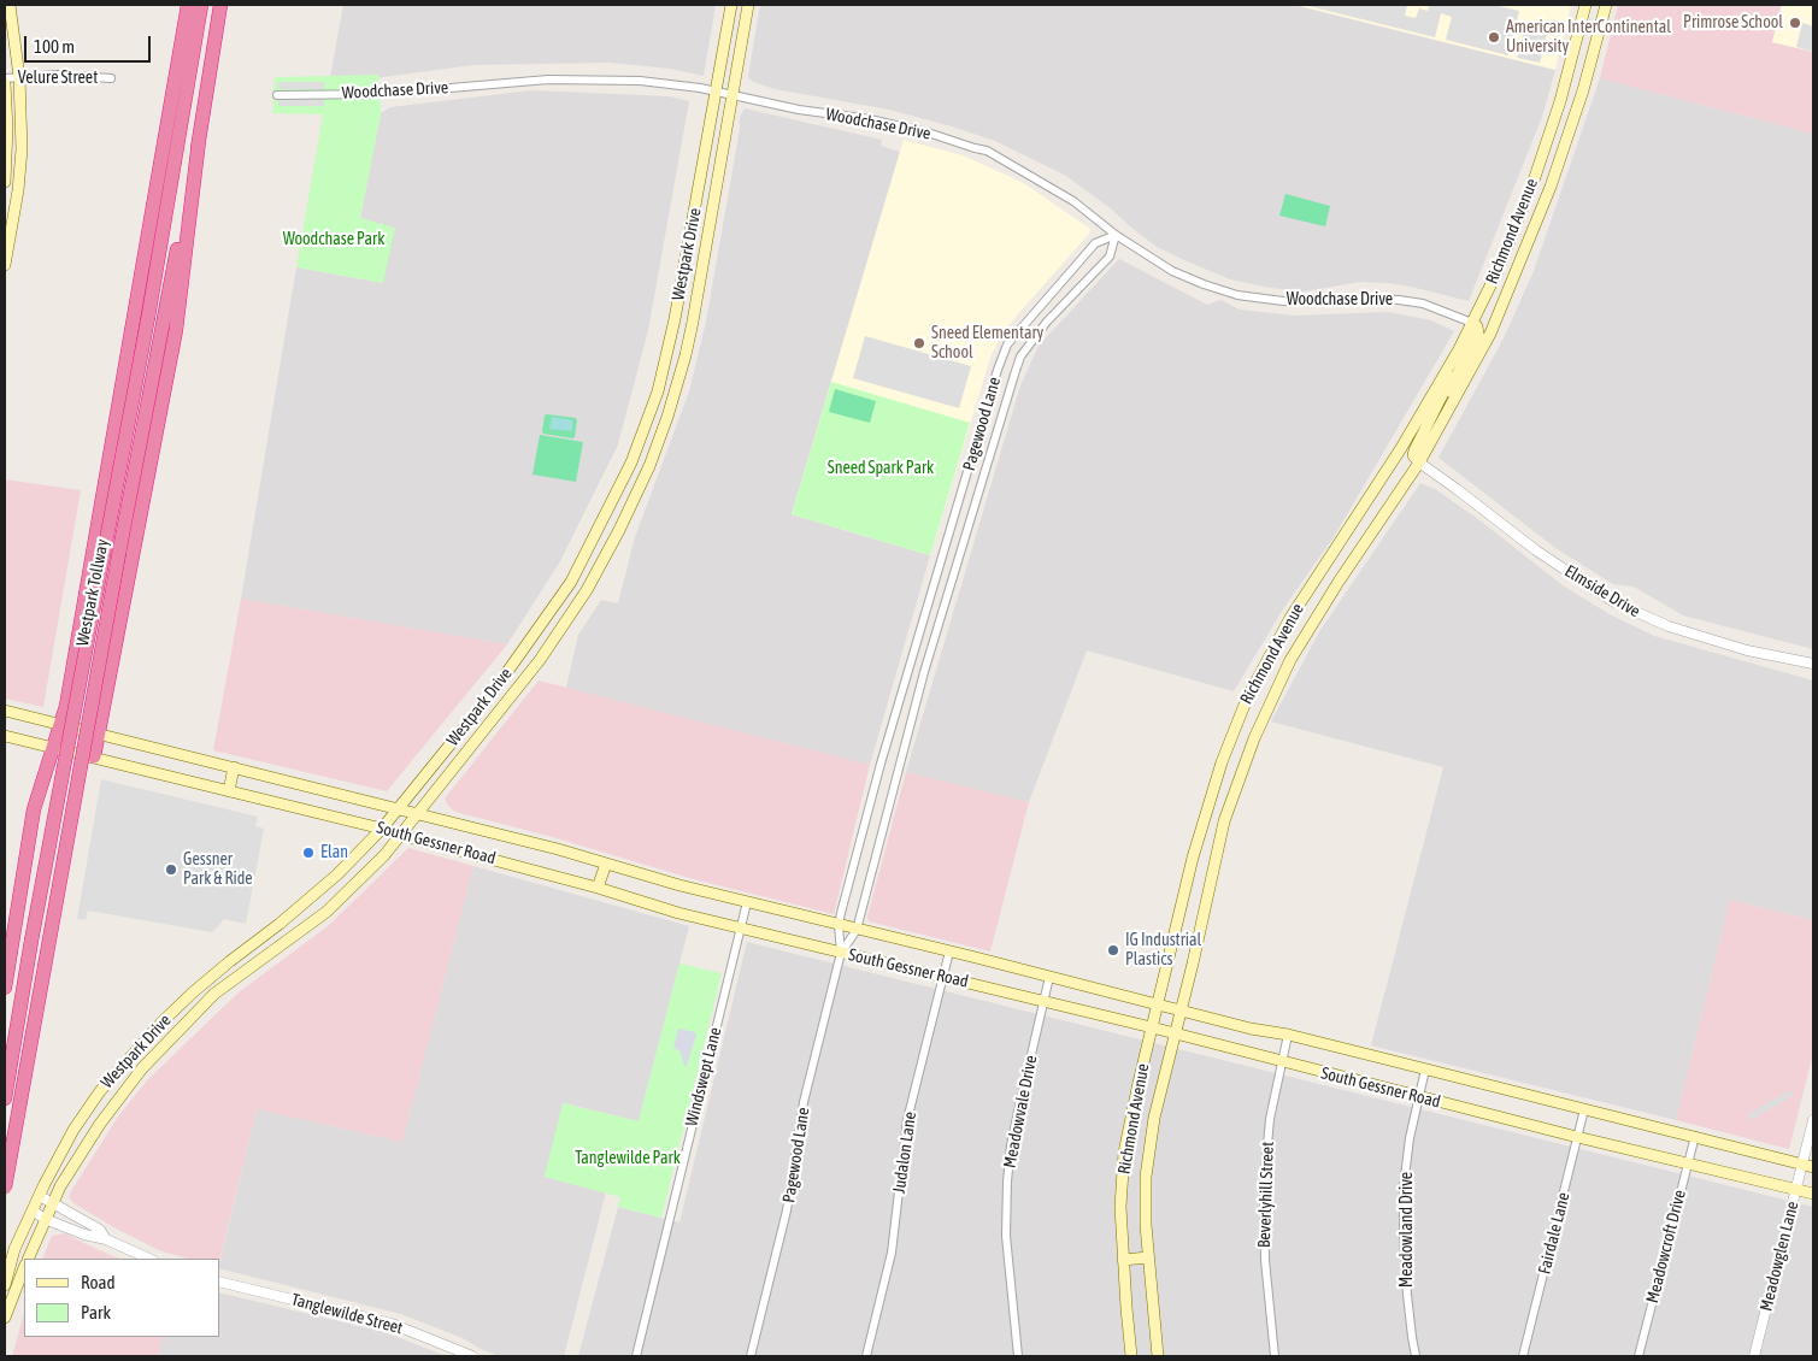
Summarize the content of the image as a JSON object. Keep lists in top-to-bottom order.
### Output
{
  "streets": {
    "highway": ["Westpark Tollway"],
    "main road": ["Richmond Avenue", "Westpark Drive", "South Gessner Road"],
    "street": [
      "Velure Street",
      "Woodchase Drive",
      "Pagewood Lane",
      "Elmside Drive",
      "Windswept Lane",
      "Meadowvale Drive",
      "Judalon Lane",
      "Beverlyhill Street",
      "Meadowland Drive",
      "Fairdale Lane",
      "Meadowcroft Drive",
      "Meadowglen Lane",
      "Tanglewilde Street"
    ]
  },
  "crossings": [
    ["Woodchase Drive", "Richmond Avenue"],
    ["Woodchase Drive", "Westpark Drive"],
    ["Woodchase Drive", "Pagewood Lane"],
    ["Richmond Avenue", "Elmside Drive"],
    ["Richmond Avenue", "South Gessner Road"],
    ["Westpark Drive", "South Gessner Road"],
    ["Pagewood Lane", "South Gessner Road"],
    ["South Gessner Road", "Windswept Lane"],
    ["South Gessner Road", "Meadowvale Drive"],
    ["South Gessner Road", "Judalon Lane"],
    ["South Gessner Road", "Beverlyhill Street"],
    ["South Gessner Road", "Meadowland Drive"],
    ["South Gessner Road", "Fairdale Lane"],
    ["South Gessner Road", "Meadowcroft Drive"],
    ["South Gessner Road", "Meadowglen Lane"]
  ],
  "parks": ["Woodchase Park", "Sneed Spark Park", "Tanglewilde Park"],
  "places": [
    "Primrose School",
    "American InterContinental University",
    "Sneed Elementary School",
    "Elan",
    "Gessner Park & Ride",
    "IG Industrial Plastics"
  ],
  "legend": ["Road", "Park"],
  "scale_bar": "100 m"
}
